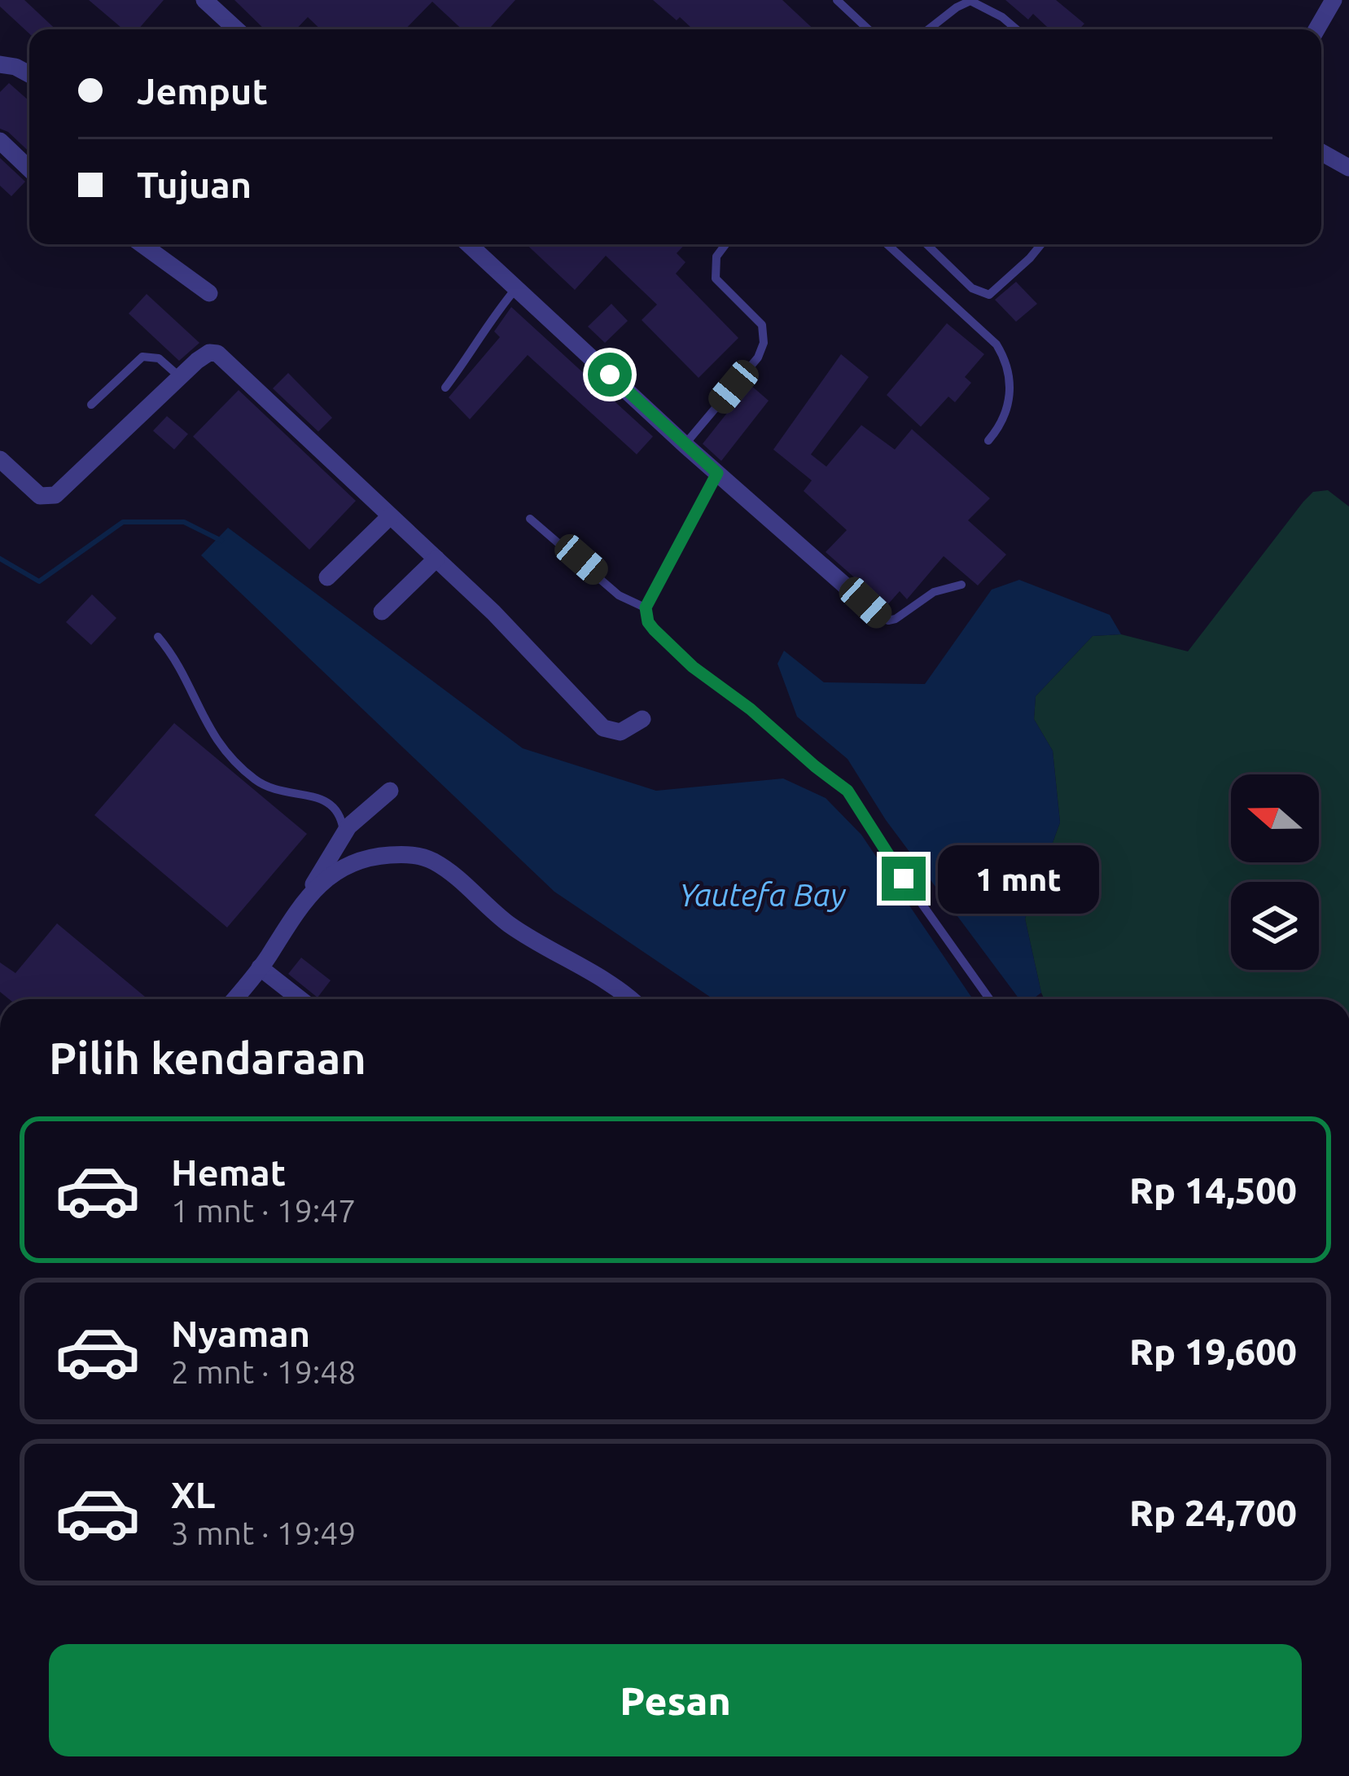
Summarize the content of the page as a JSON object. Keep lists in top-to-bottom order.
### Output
{
  "water": ["Yautefa Bay"],
  "north": "left",
  "page": {
    "banner": ["Jemput", "Tujuan"],
    "bubble": "1 mnt",
    "heading": "Pilih kendaraan",
    "list": [
      {
        "name": "Hemat",
        "note": "1 mnt · 19:47",
        "value": "Rp 14,500"
      },
      {
        "name": "Nyaman",
        "note": "2 mnt · 19:48",
        "value": "Rp 19,600"
      },
      {
        "name": "XL",
        "note": "3 mnt · 19:49",
        "value": "Rp 24,700"
      }
    ],
    "buttons": "Pesan"
  }
}
